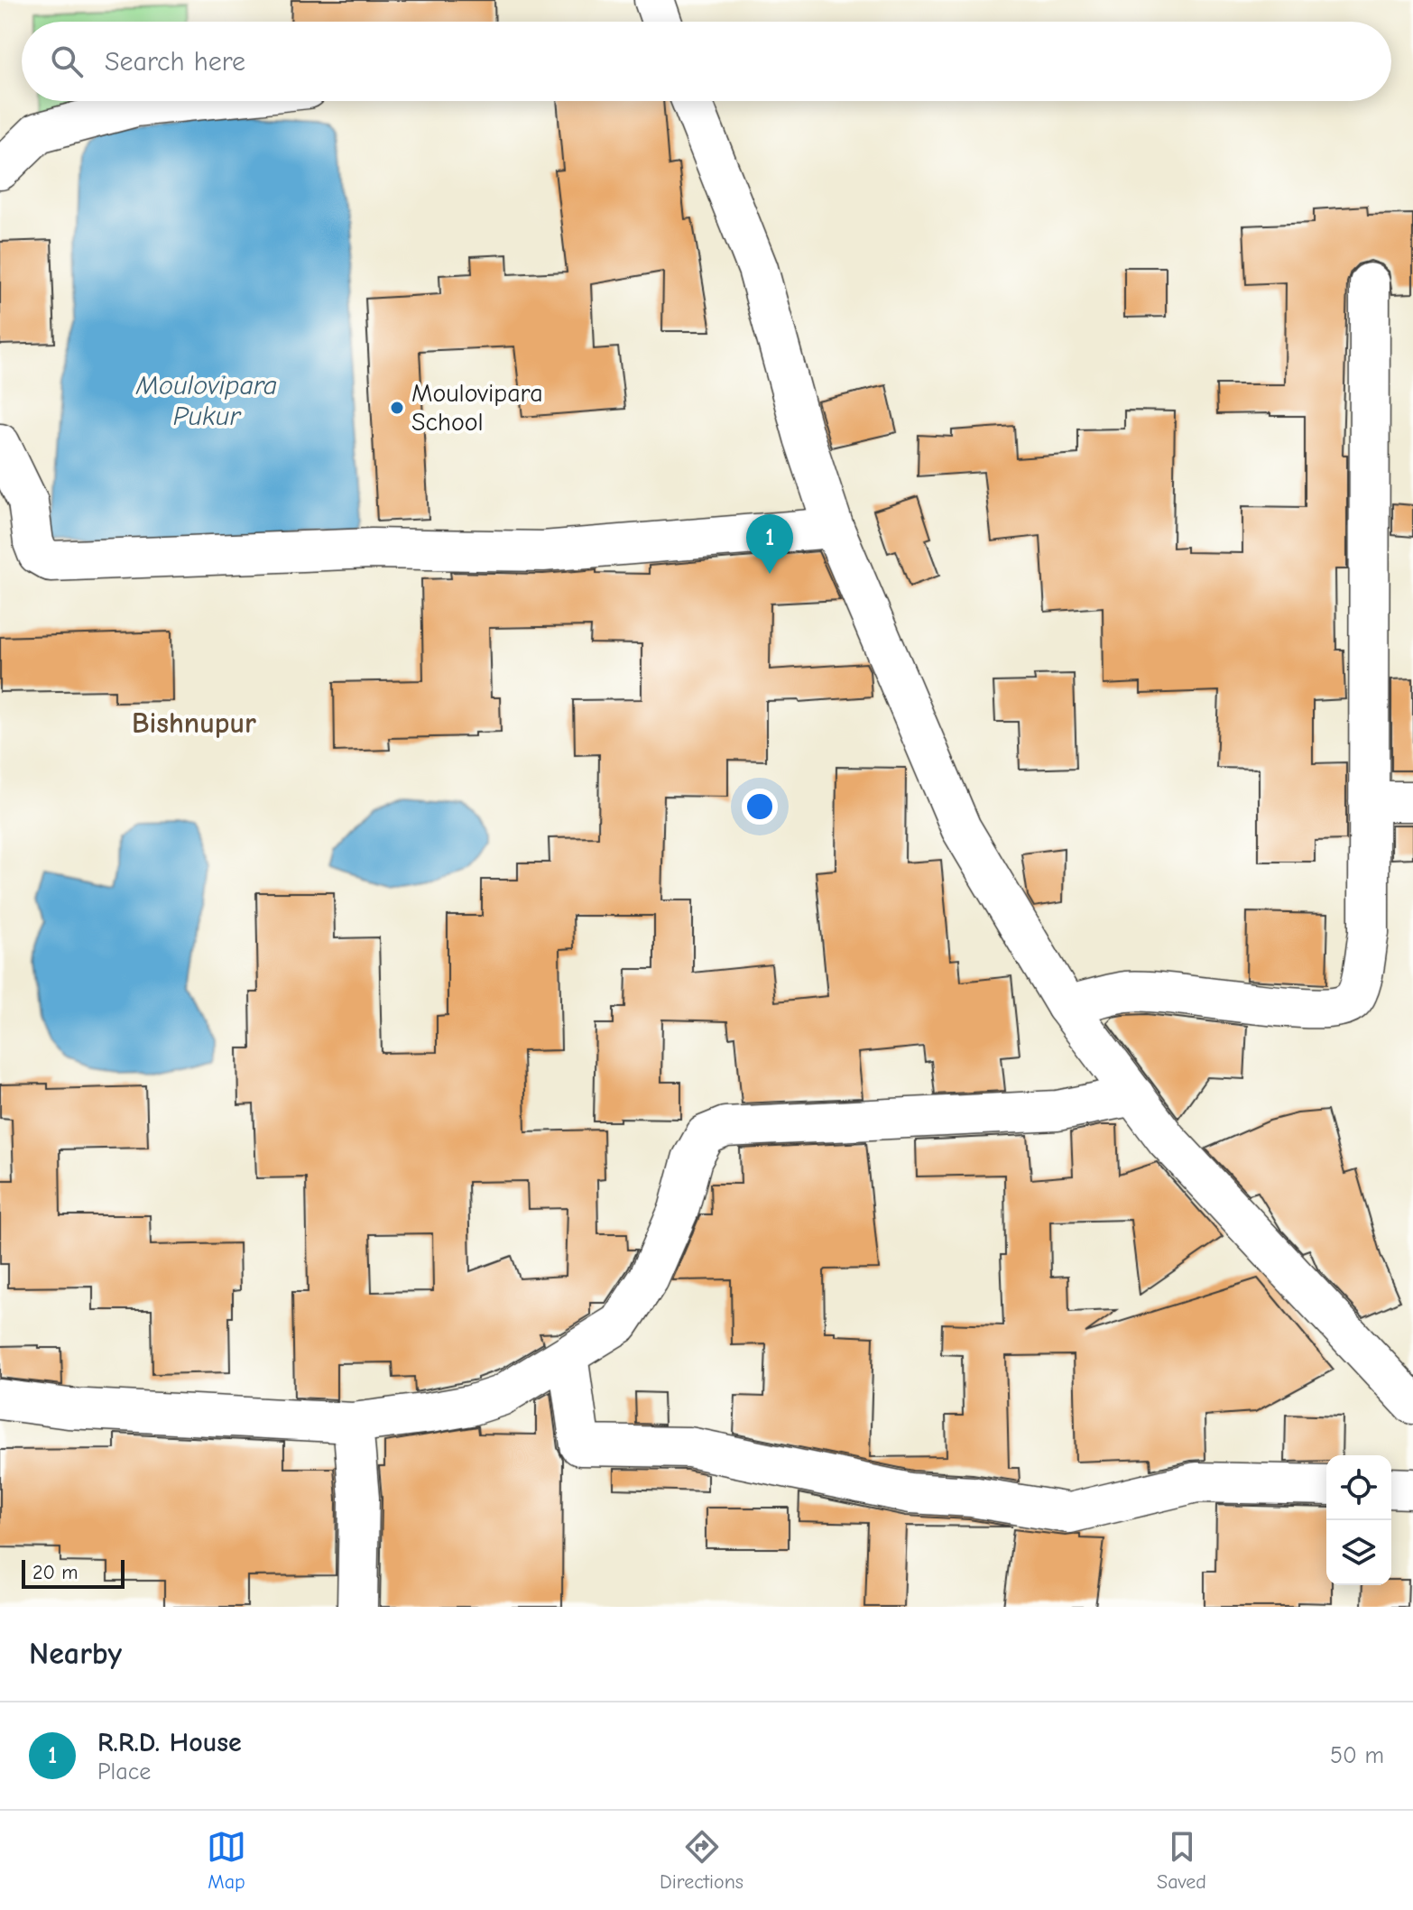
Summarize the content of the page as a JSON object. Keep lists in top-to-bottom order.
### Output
{
  "districts": ["Bishnupur"],
  "water": ["Moulovipara Pukur"],
  "places": ["Moulovipara School"],
  "scale_bar": "20 m",
  "page": {
    "search": "Search here",
    "pins": "1",
    "scale": "20 m",
    "heading": "Nearby",
    "list": [
      {
        "mark": "1",
        "name": "R.R.D. House",
        "note": "Place",
        "value": "50 m"
      }
    ],
    "nav": ["Map", "Directions", "Saved"]
  }
}
